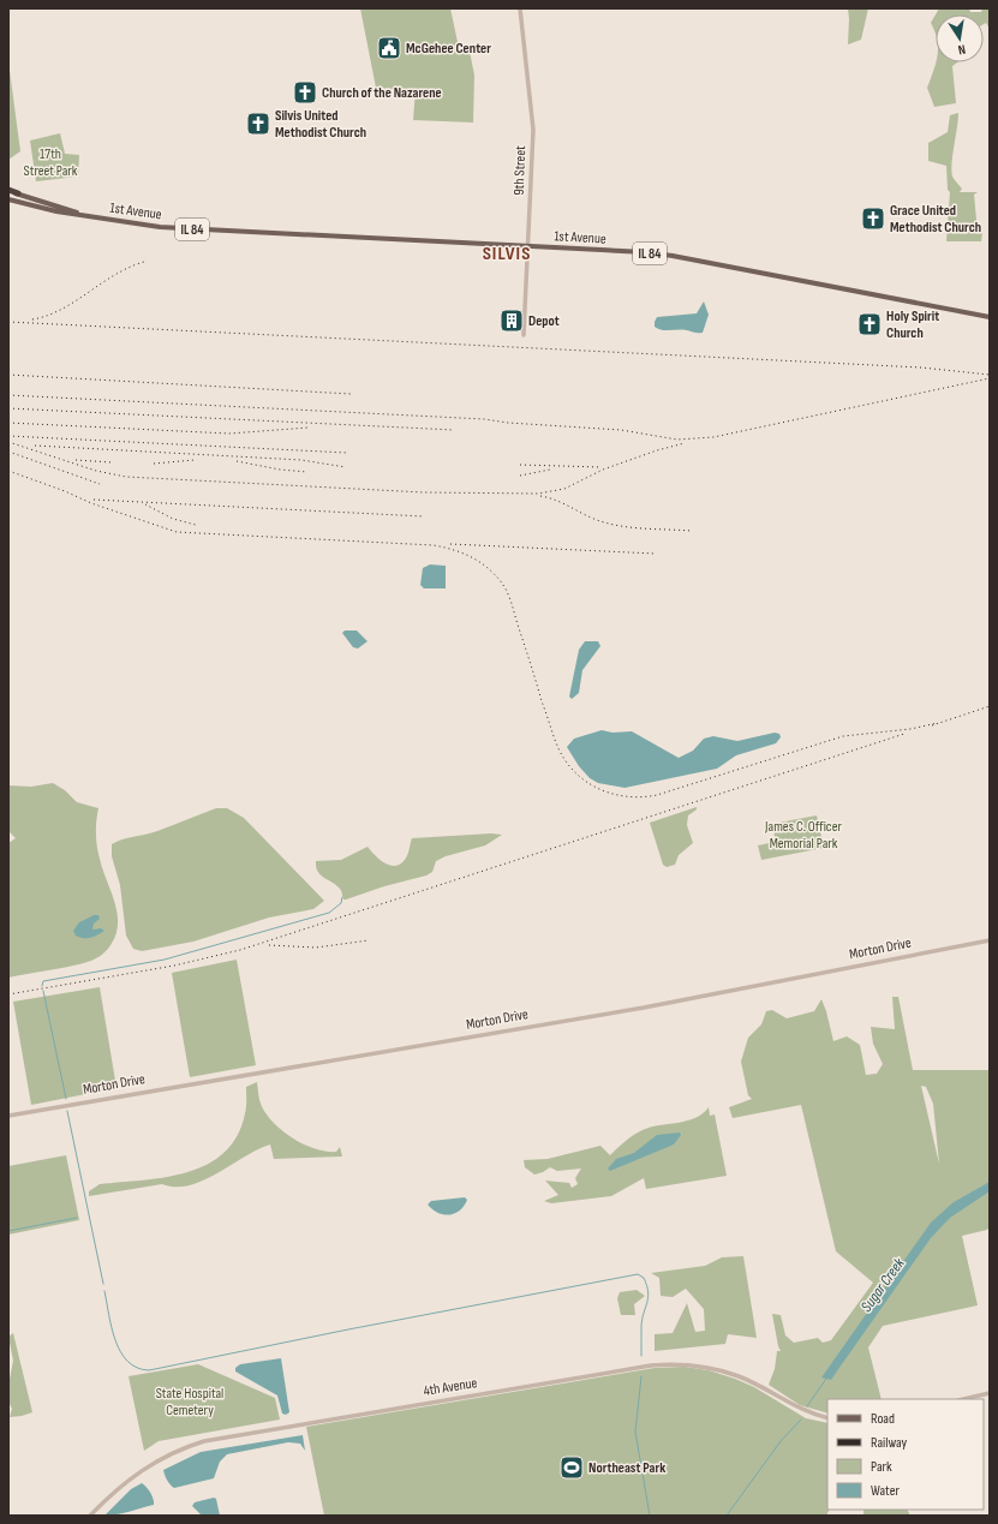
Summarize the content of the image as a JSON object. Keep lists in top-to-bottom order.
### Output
{
  "streets": {
    "main road": ["1st Avenue", "IL 84"],
    "street": ["9th Street", "Morton Drive", "4th Avenue"]
  },
  "crossings": [
    ["9th Street", "1st Avenue"]
  ],
  "districts": ["SILVIS"],
  "water": ["Sugar Creek"],
  "parks": ["17th Street Park", "James C. Officer Memorial Park", "State Hospital Cemetery"],
  "places": {
    "public building": ["McGehee Center"],
    "church": [
      "Church of the Nazarene",
      "Silvis United Methodist Church",
      "Grace United Methodist Church",
      "Holy Spirit Church"
    ],
    "building": ["Depot"],
    "sports": ["Northeast Park"]
  },
  "legend": [
    "Road",
    "Railway",
    "Park",
    "Water"
  ],
  "north": "bottom"
}
